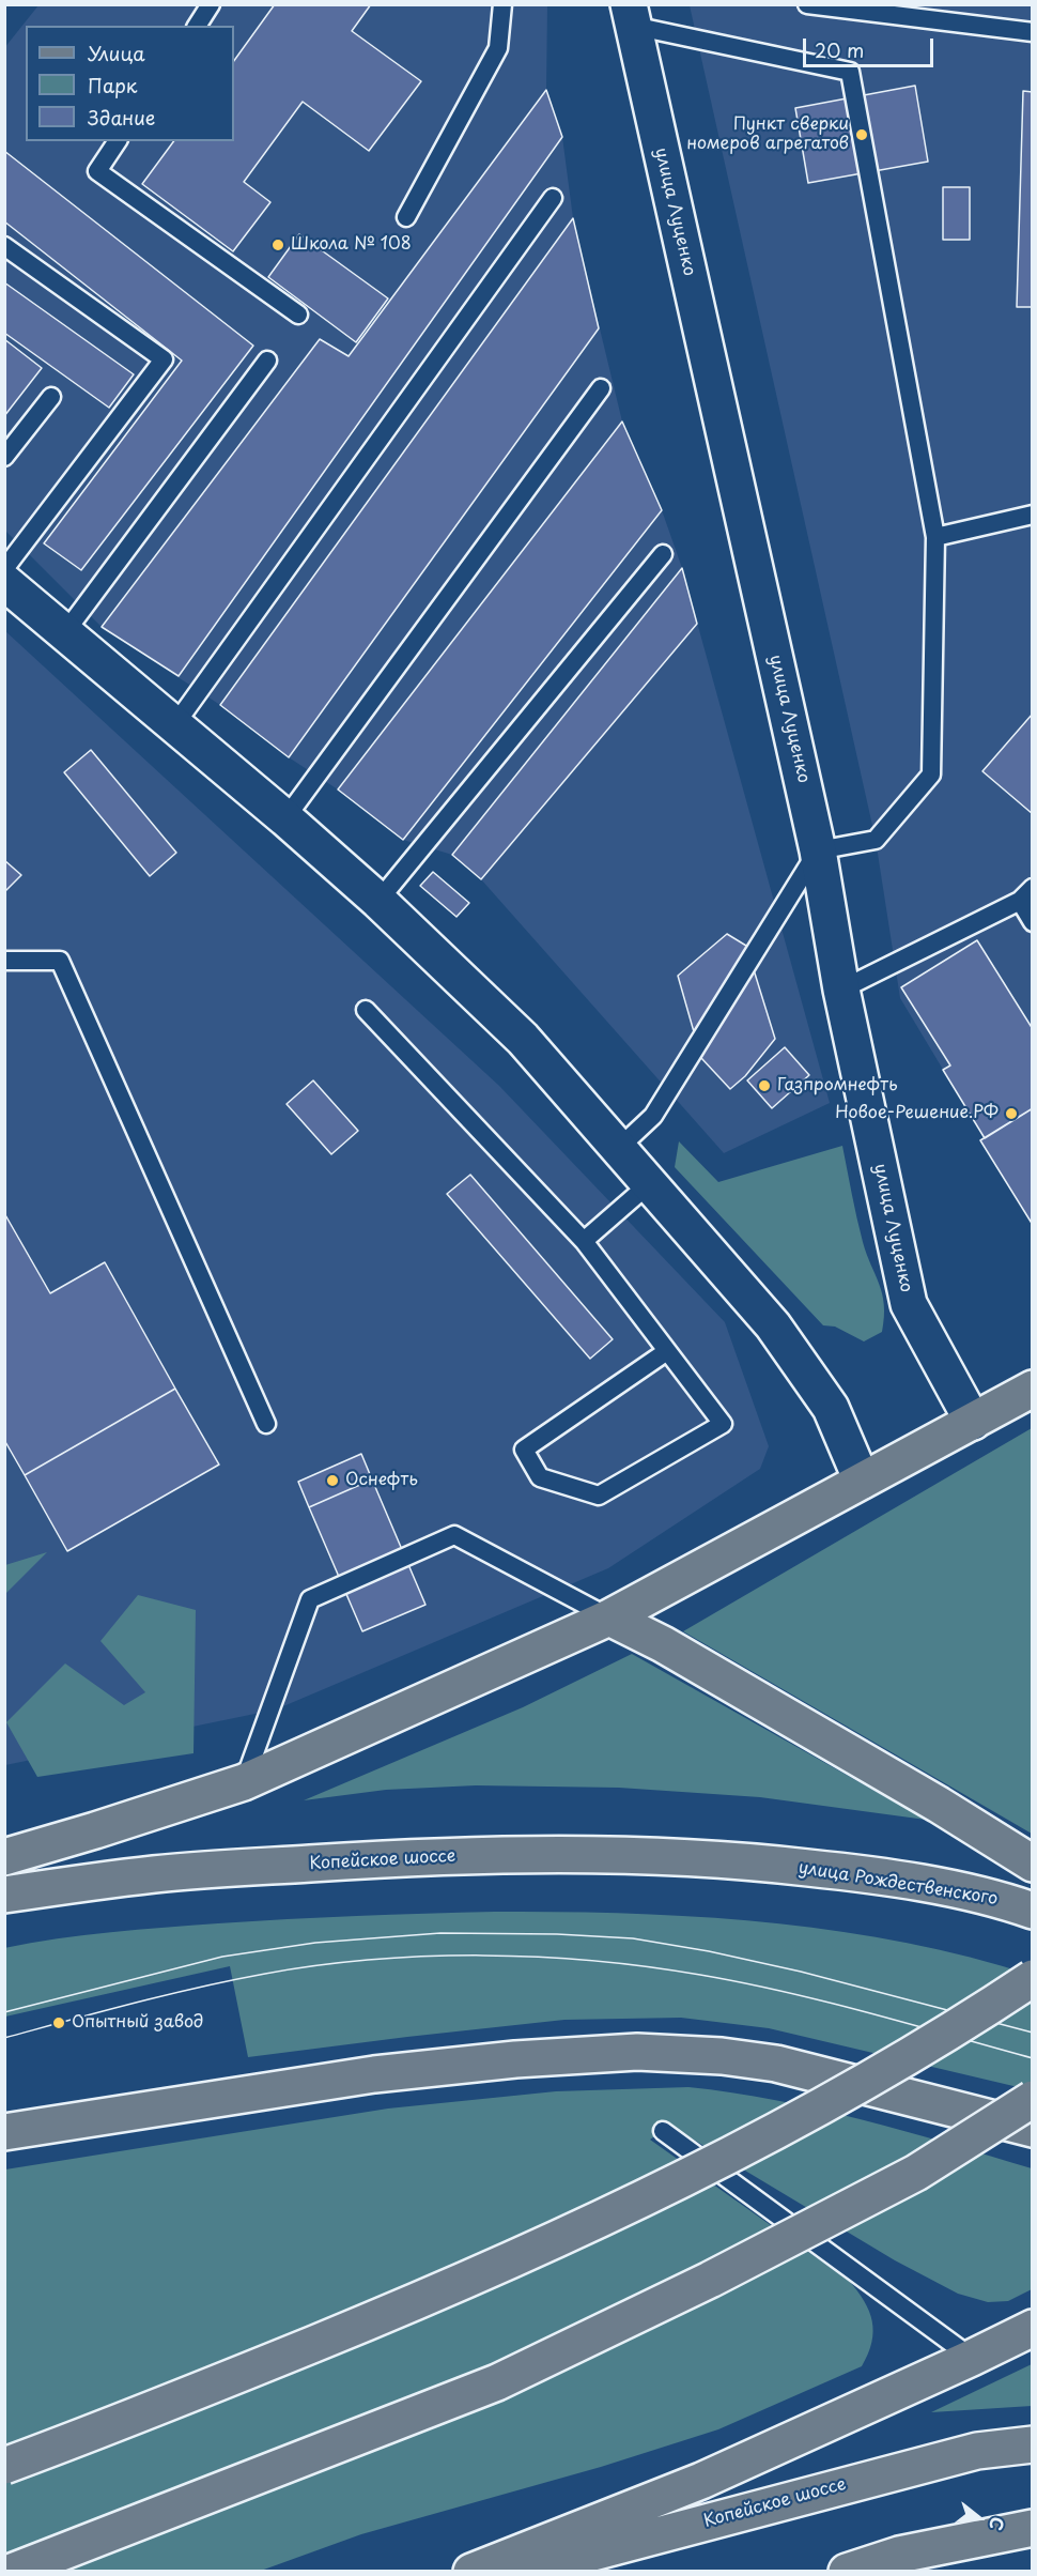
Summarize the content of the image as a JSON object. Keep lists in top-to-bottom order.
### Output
{
  "streets": {
    "main road": ["Копейское шоссе", "улица Рождественского"],
    "street": ["улица Луценко"]
  },
  "crossings": [
    ["Копейское шоссе", "улица Рождественского"]
  ],
  "places": [
    "Пункт сверки номеров агрегатов",
    "Школа № 108",
    "Газпромнефть",
    "Новое-Решение.РФ",
    "Оснефть",
    "Опытный завод"
  ],
  "legend": ["Улица", "Парк", "Здание"],
  "scale_bar": "20 m",
  "north": "right"
}
